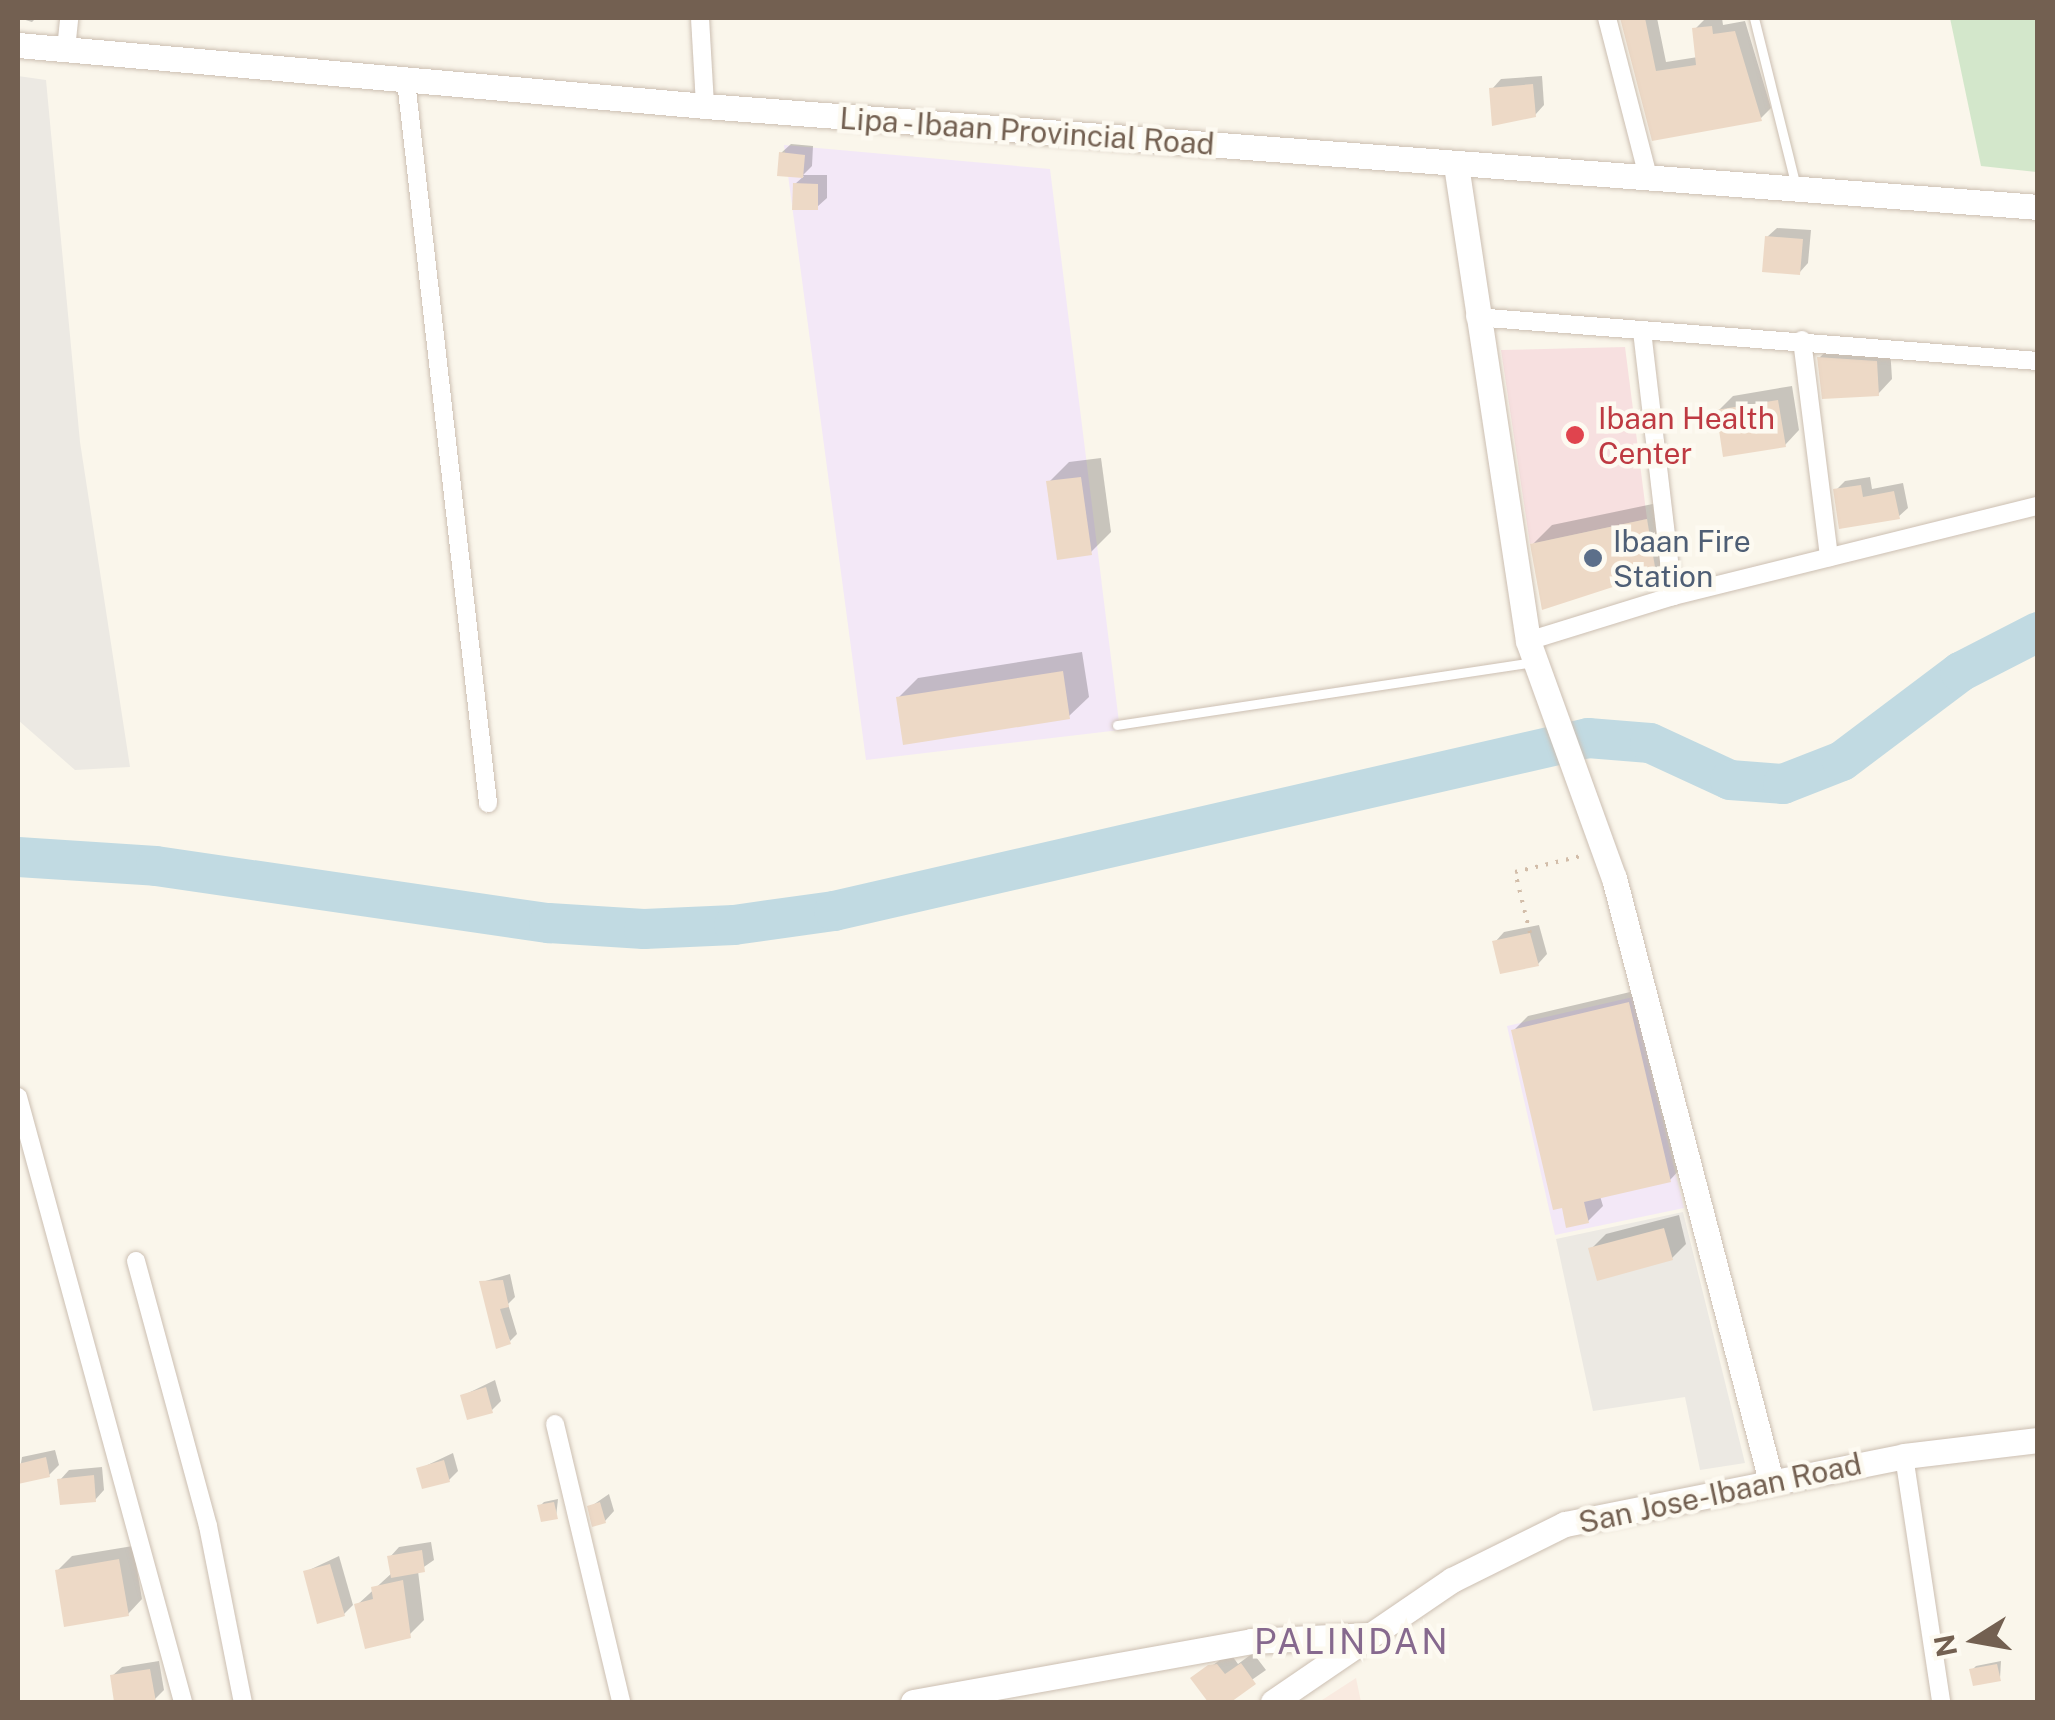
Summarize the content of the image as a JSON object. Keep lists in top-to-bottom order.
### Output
{
  "streets": {
    "main road": ["Lipa - Ibaan Provincial Road", "San Jose-Ibaan Road"]
  },
  "districts": ["PALINDAN"],
  "places": ["Ibaan Health Center", "Ibaan Fire Station"],
  "north": "left"
}
